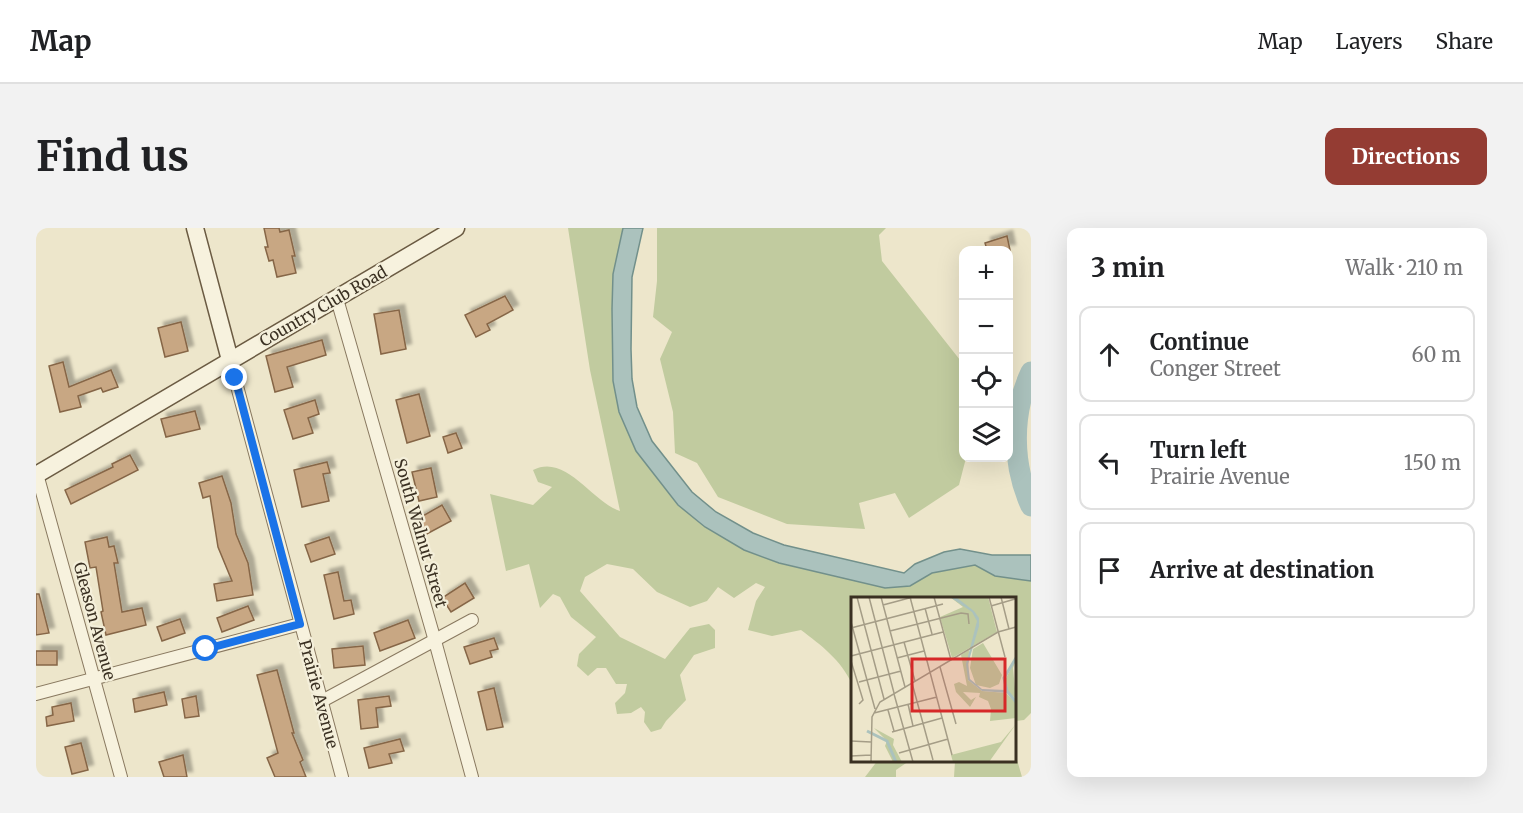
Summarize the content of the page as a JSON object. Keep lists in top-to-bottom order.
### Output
{
  "streets": {
    "main road": ["Country Club Road", "Prairie Avenue"],
    "street": ["South Walnut Street", "Gleason Avenue"]
  },
  "crossings": [
    ["Country Club Road", "South Walnut Street"],
    ["Country Club Road", "Gleason Avenue"],
    ["Country Club Road", "Prairie Avenue"]
  ],
  "page": {
    "header": "Map",
    "nav": ["Map", "Layers", "Share"],
    "buttons": "Directions",
    "title": "Find us",
    "heading": ["3 min", "Walk · 210 m"],
    "map_buttons": ["+", "−"],
    "list": [
      ["Continue", "Conger Street", "60 m"],
      ["Turn left", "Prairie Avenue", "150 m"],
      "Arrive at destination"
    ]
  }
}
